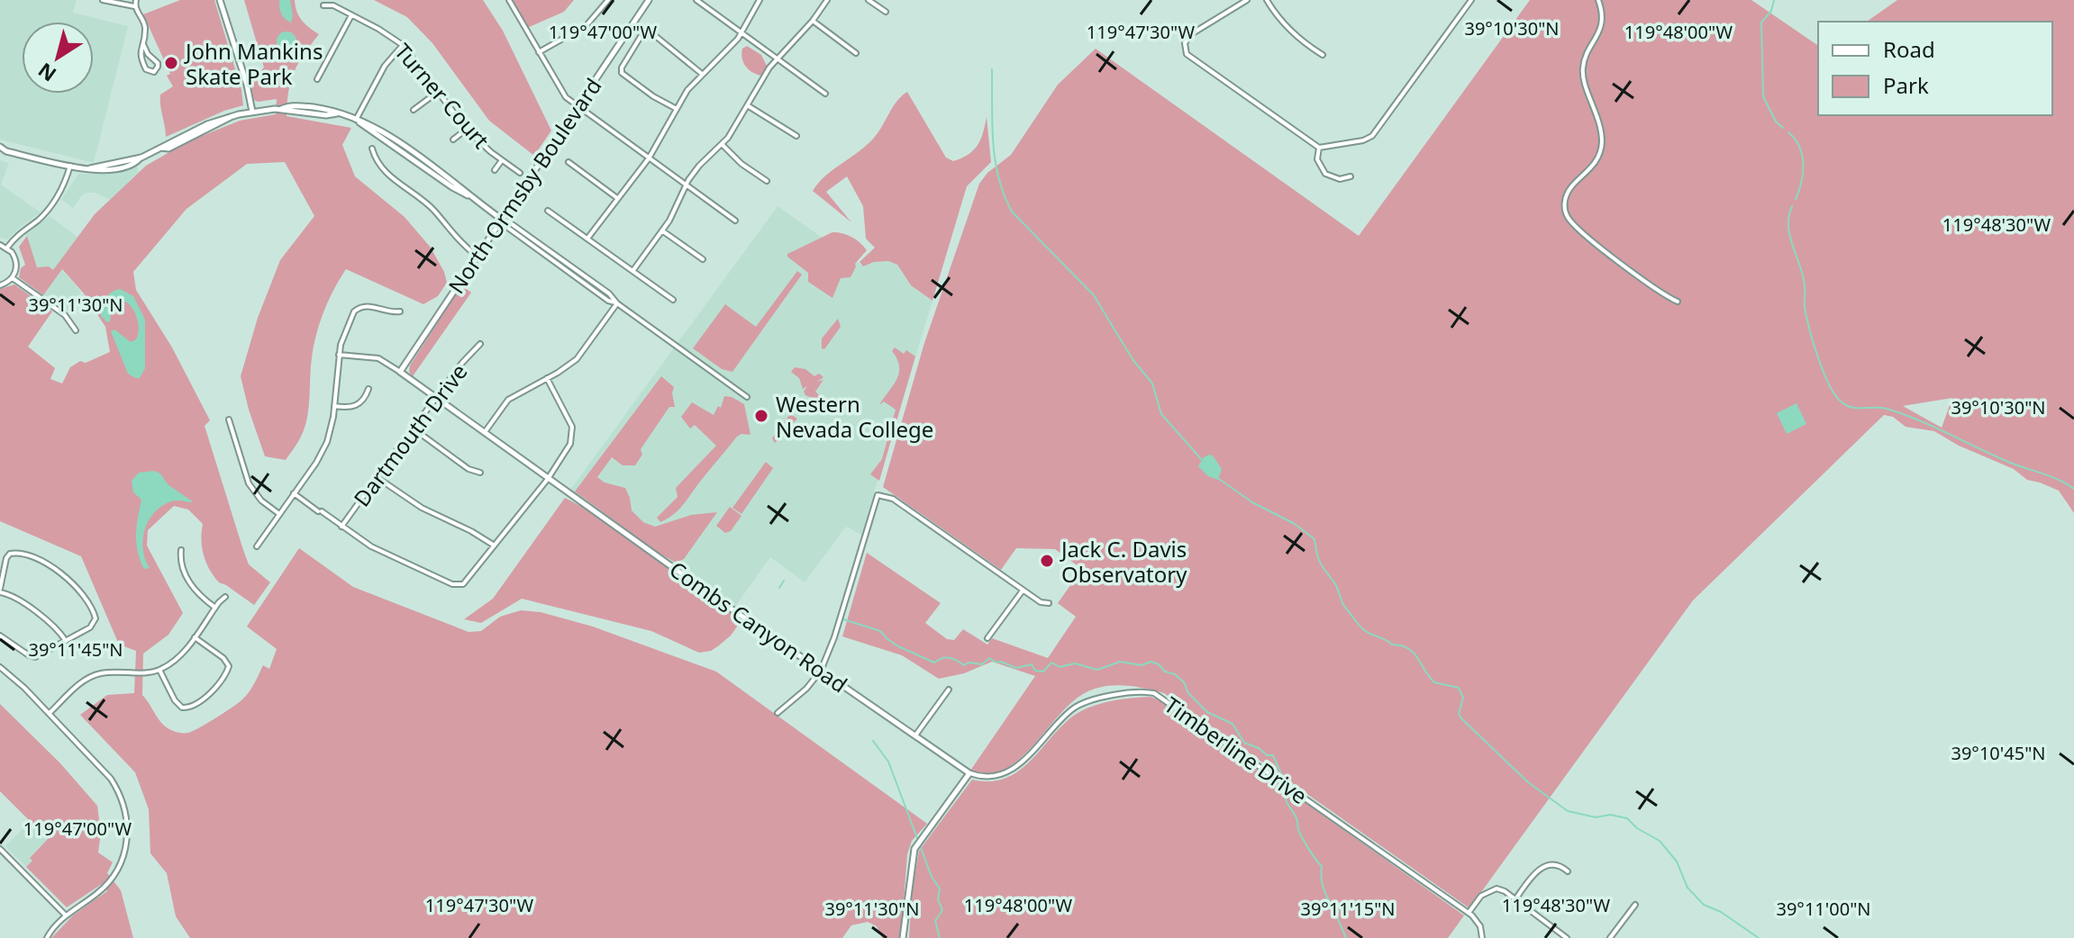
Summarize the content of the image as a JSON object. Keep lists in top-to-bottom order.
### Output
{
  "streets": {
    "street": [
      "Turner Court",
      "North Ormsby Boulevard",
      "Dartmouth Drive",
      "Combs Canyon Road",
      "Timberline Drive"
    ]
  },
  "crossings": [
    ["Turner Court", "North Ormsby Boulevard"],
    ["North Ormsby Boulevard", "Combs Canyon Road"],
    ["Dartmouth Drive", "Combs Canyon Road"],
    ["Combs Canyon Road", "Timberline Drive"]
  ],
  "places": ["John Mankins Skate Park", "Western Nevada College", "Jack C. Davis Observatory"],
  "legend": ["Road", "Park"],
  "north": "bottom left",
  "coordinates": [
    "39°10'30\"N",
    "119°47'30\"W",
    "119°48'00\"W",
    "119°47'00\"W",
    "119°48'30\"W",
    "39°11'30\"N",
    "39°11'45\"N",
    "39°10'45\"N",
    "39°11'15\"N",
    "39°11'00\"N"
  ]
}
